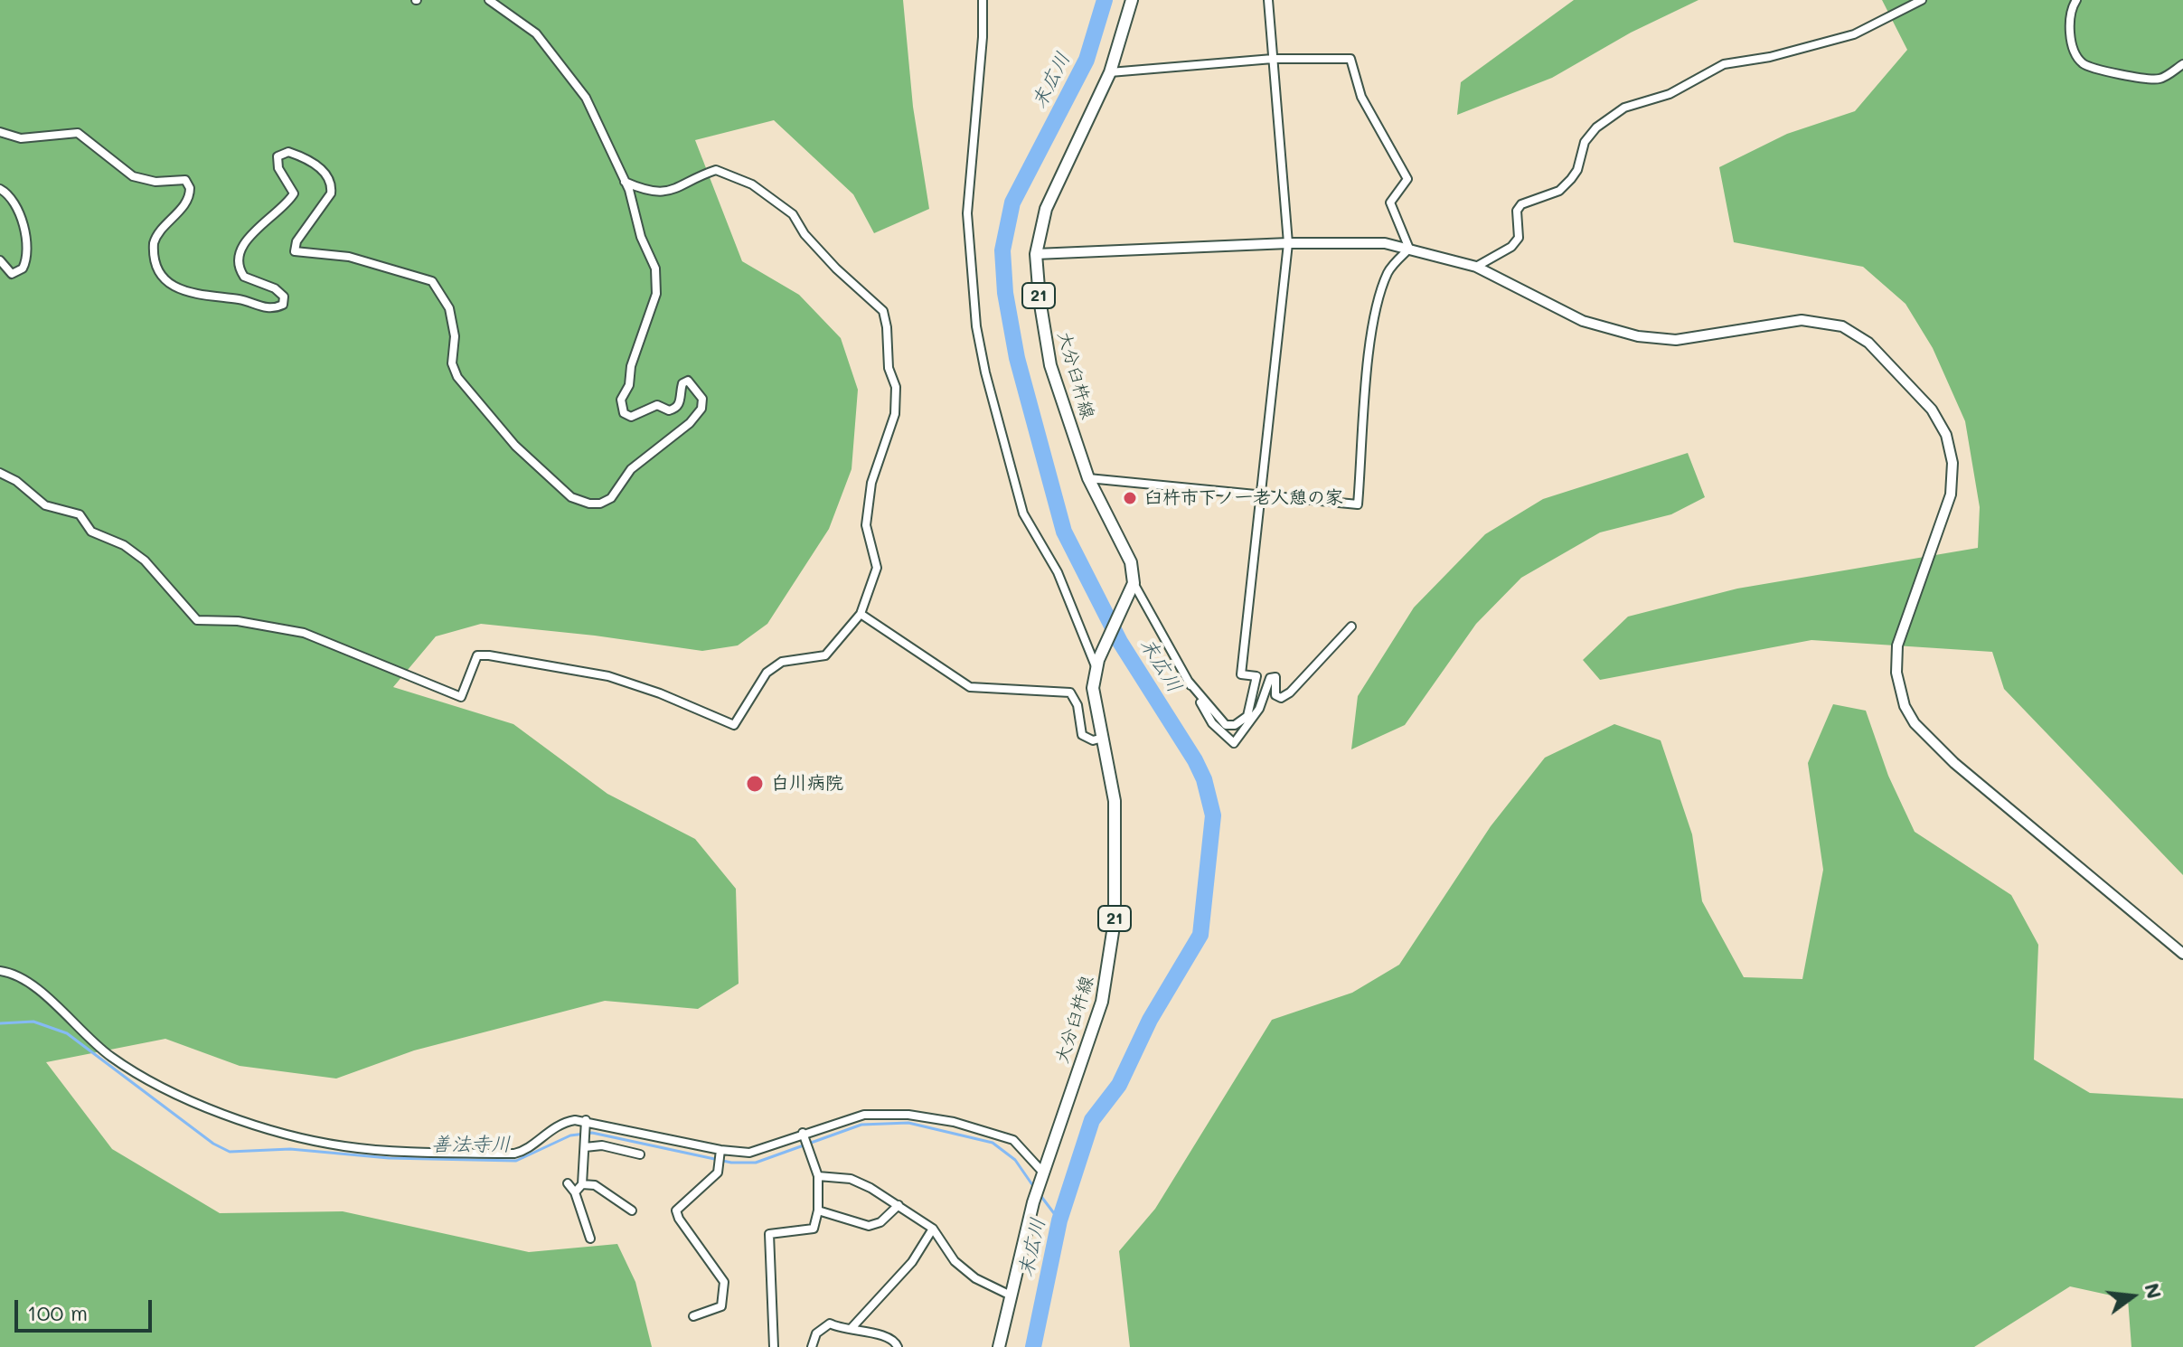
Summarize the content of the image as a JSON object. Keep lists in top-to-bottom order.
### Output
{
  "streets": {
    "main road": ["21", "大分臼杵線"]
  },
  "water": ["末広川", "善法寺川"],
  "places": ["臼杵市下ノ一老人憩の家", "白川病院"],
  "scale_bar": "100 m",
  "north": "right"
}
